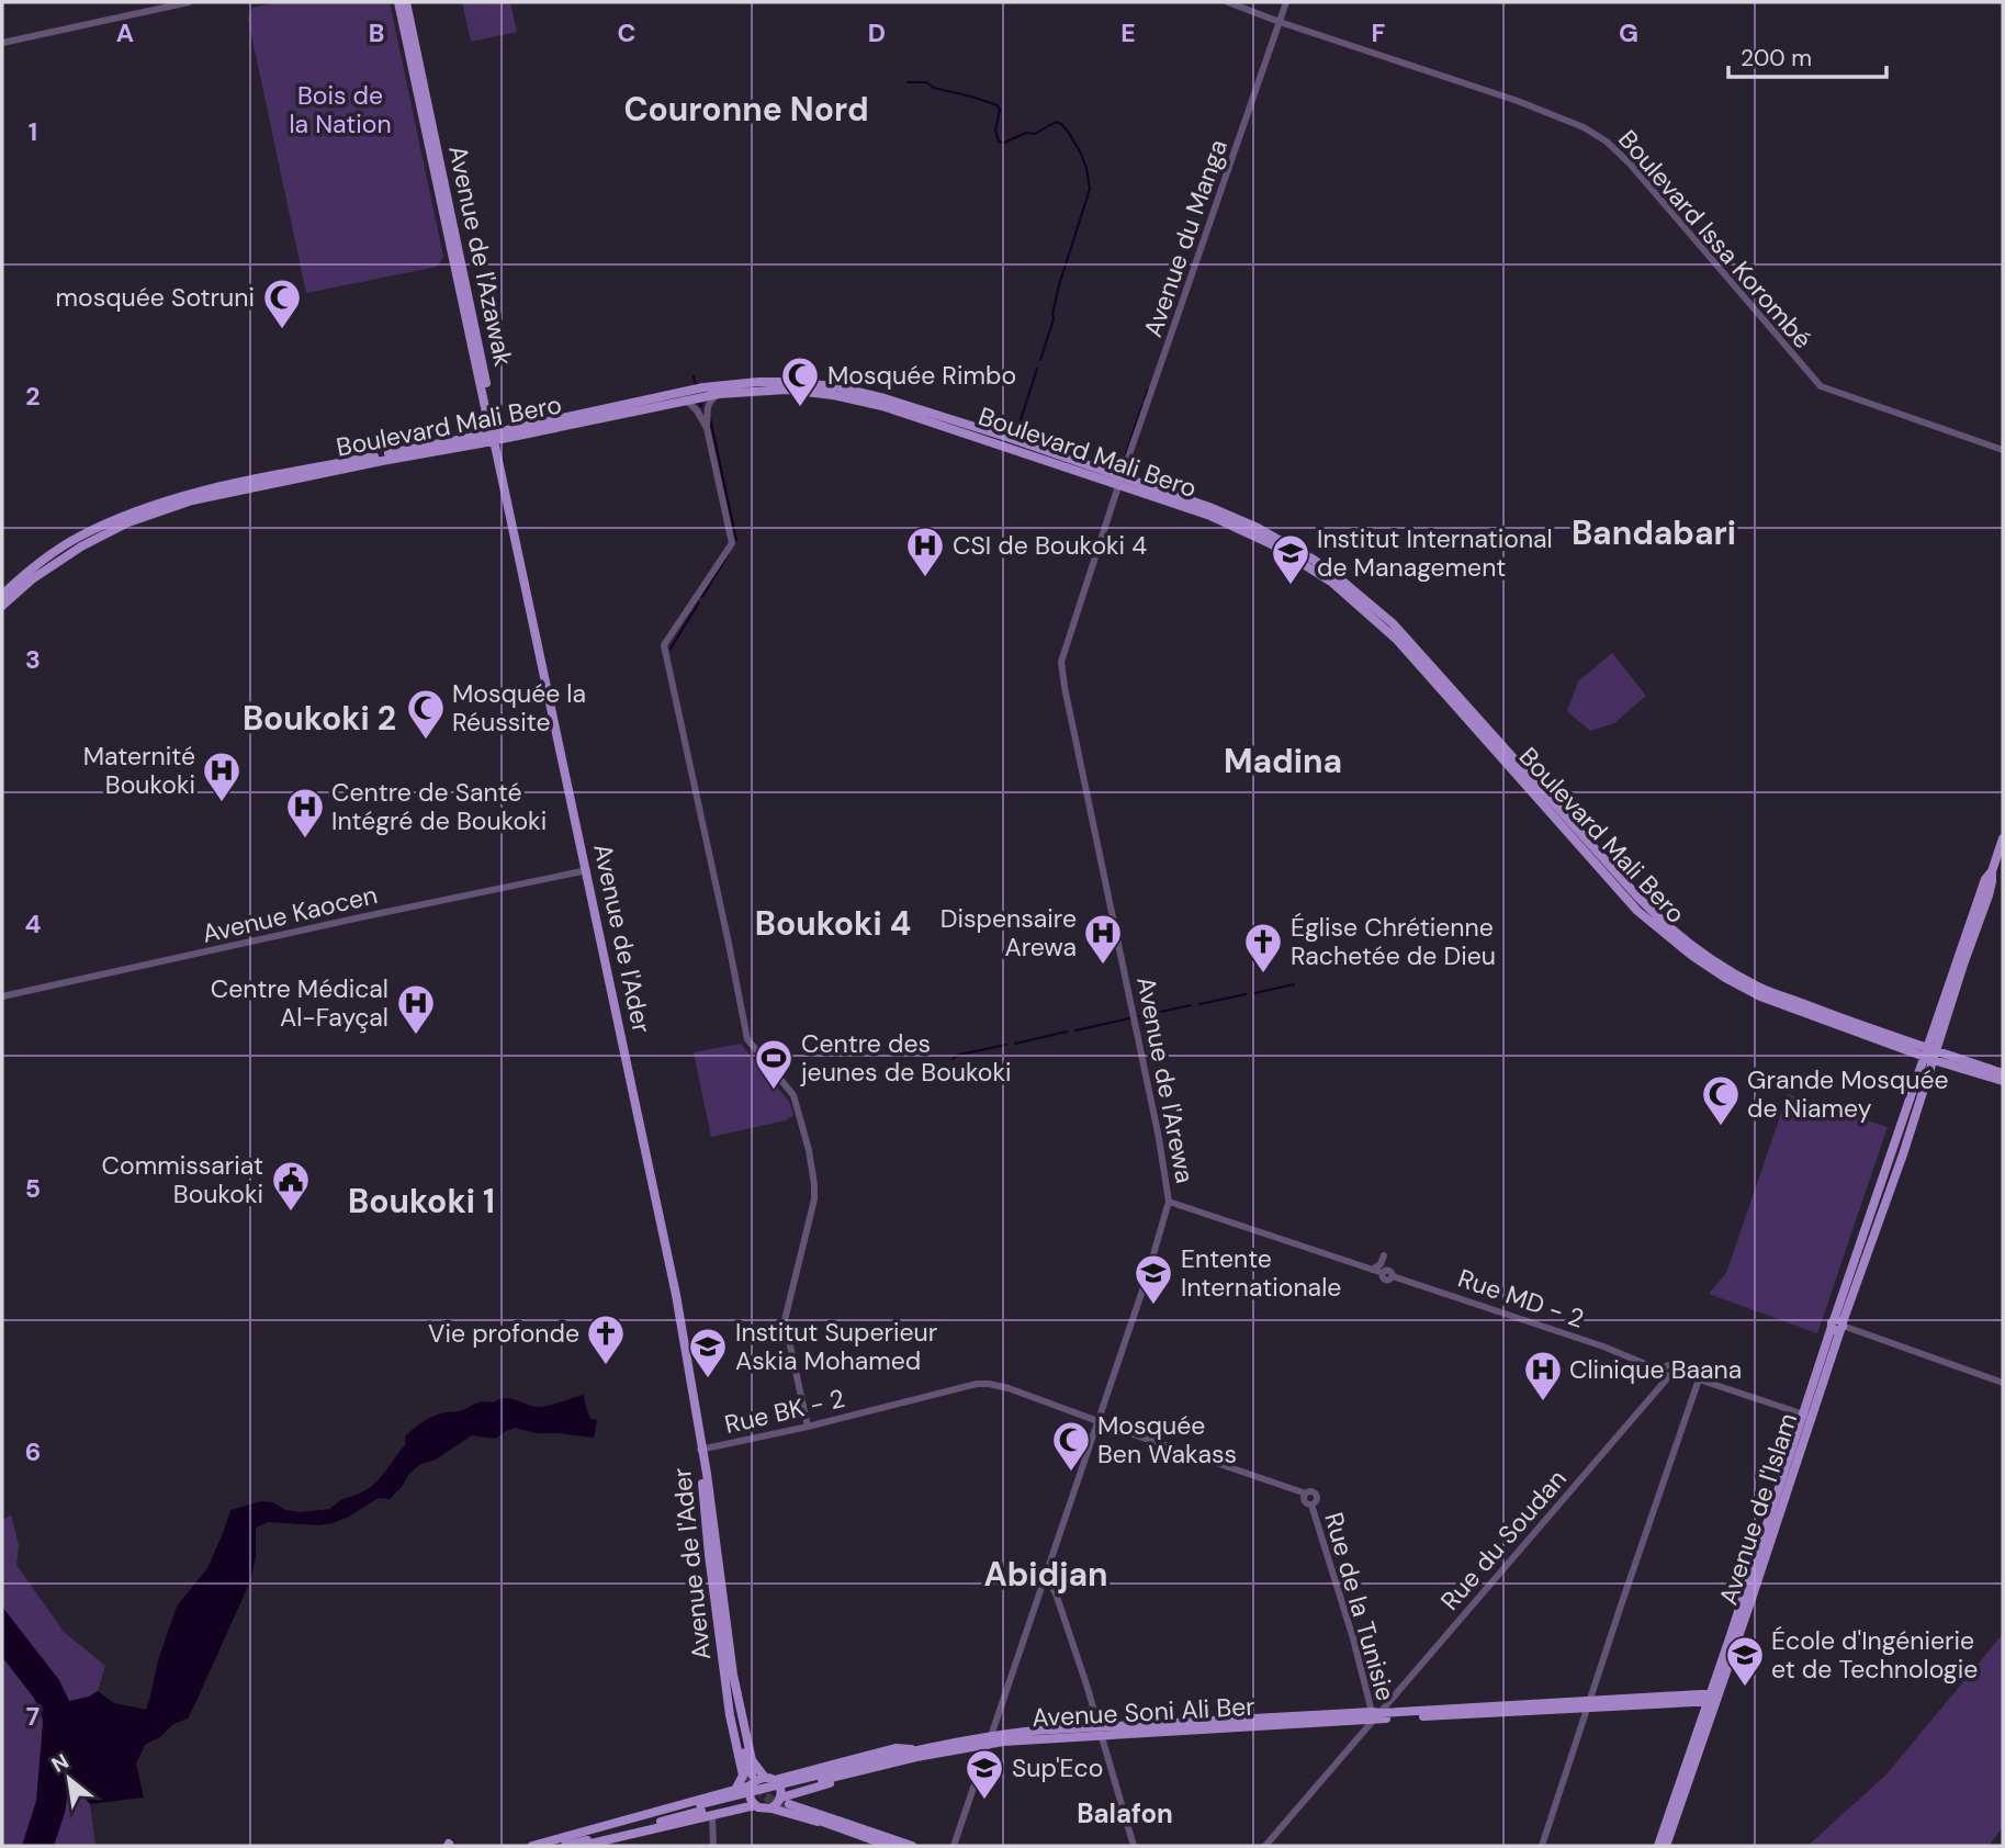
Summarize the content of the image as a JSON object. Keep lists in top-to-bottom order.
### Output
{
  "streets": {
    "main road": [
      "Avenue de l'Azawak",
      "Boulevard Mali Bero",
      "Avenue de l'Ader",
      "Avenue de l'Islam",
      "Avenue Soni Ali Ber"
    ],
    "street": [
      "Avenue du Manga",
      "Boulevard Issa Korombé",
      "Avenue Kaocen",
      "Avenue de l'Arewa",
      "Rue MD - 2",
      "Rue BK - 2",
      "Rue du Soudan",
      "Rue de la Tunisie"
    ]
  },
  "crossings": [
    ["Avenue du Manga", "Boulevard Issa Korombé"],
    ["Avenue du Manga", "Boulevard Mali Bero"],
    ["Avenue du Manga", "Avenue de l'Arewa"],
    ["Avenue de l'Azawak", "Boulevard Mali Bero"],
    ["Avenue de l'Azawak", "Avenue de l'Ader"],
    ["Boulevard Mali Bero", "Avenue de l'Ader"],
    ["Boulevard Mali Bero", "Avenue de l'Arewa"],
    ["Boulevard Mali Bero", "Avenue de l'Islam"],
    ["Avenue Kaocen", "Avenue de l'Ader"],
    ["Avenue de l'Ader", "Rue BK - 2"],
    ["Avenue de l'Ader", "Avenue Soni Ali Ber"],
    ["Avenue de l'Arewa", "Rue BK - 2"],
    ["Avenue de l'Arewa", "Avenue Soni Ali Ber"],
    ["Rue MD - 2", "Avenue de l'Islam"],
    ["Rue MD - 2", "Rue du Soudan"],
    ["Rue BK - 2", "Rue de la Tunisie"],
    ["Rue du Soudan", "Rue de la Tunisie"],
    ["Rue du Soudan", "Avenue Soni Ali Ber"],
    ["Rue de la Tunisie", "Avenue Soni Ali Ber"]
  ],
  "districts": [
    "Couronne Nord",
    "Bandabari",
    "Boukoki 2",
    "Madina",
    "Boukoki 4",
    "Boukoki 1",
    "Abidjan",
    "Balafon"
  ],
  "parks": ["Bois de la Nation"],
  "places": {
    "mosque": [
      "mosquée Sotruni",
      "Mosquée Rimbo",
      "Mosquée la Réussite",
      "Grande Mosquée de Niamey",
      "Mosquée Ben Wakass"
    ],
    "hospital": [
      "CSI de Boukoki 4",
      "Maternité Boukoki",
      "Centre de Santé Intégré de Boukoki",
      "Dispensaire Arewa",
      "Centre Médical Al-Fayçal",
      "Clinique Baana"
    ],
    "school or university": [
      "Institut International de Management",
      "Entente Internationale",
      "Institut Superieur Askia Mohamed",
      "École d'Ingénierie et de Technologie",
      "Sup'Eco"
    ],
    "church": ["Église Chrétienne Rachetée de Dieu", "Vie profonde"],
    "sports": ["Centre des jeunes de Boukoki"],
    "public building": ["Commissariat Boukoki"]
  },
  "scale_bar": "200 m",
  "north": "top left",
  "grid": {
    "columns": [
      "A",
      "B",
      "C",
      "D",
      "E",
      "F",
      "G"
    ],
    "rows": [
      "1",
      "2",
      "3",
      "4",
      "5",
      "6",
      "7"
    ]
  }
}
